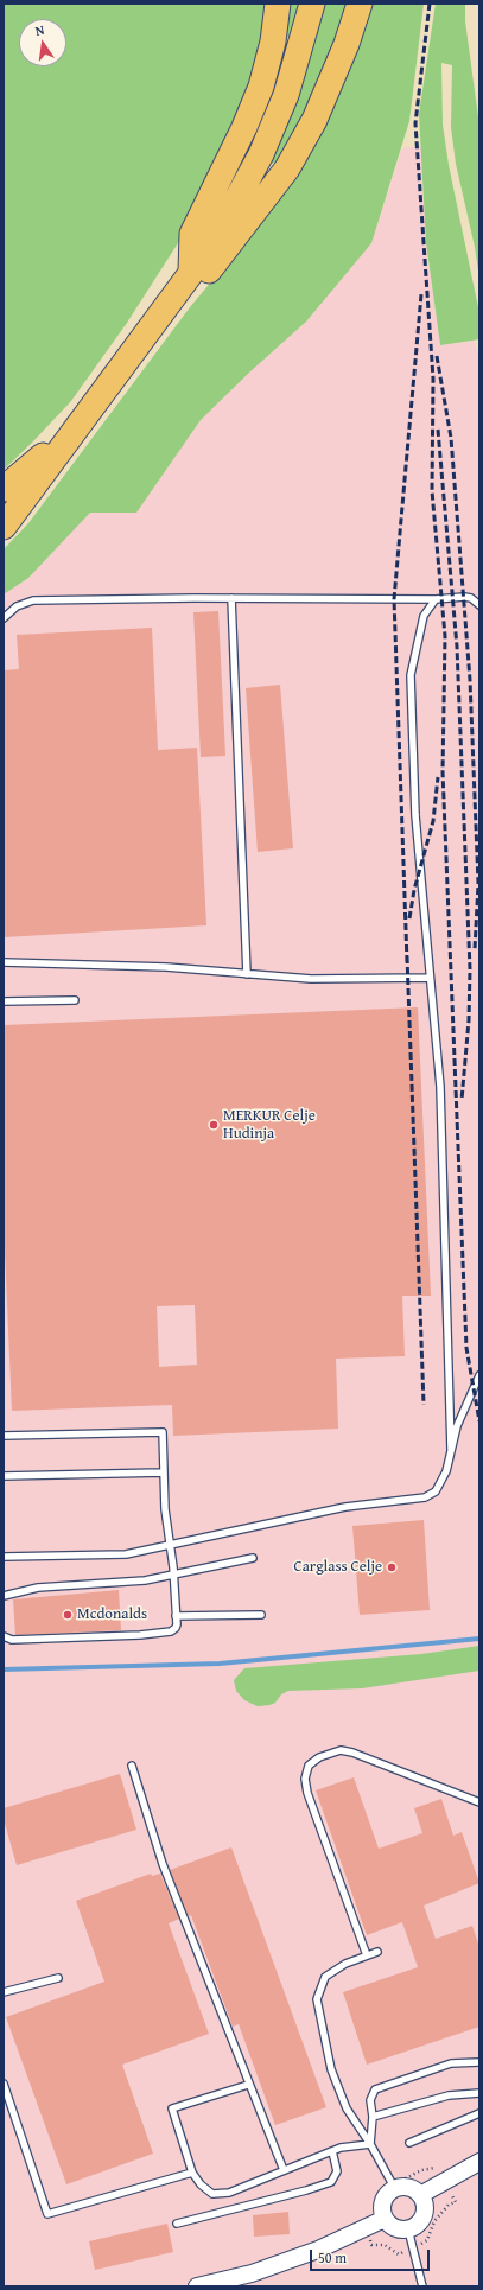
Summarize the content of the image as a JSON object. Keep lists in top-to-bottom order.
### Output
{
  "places": ["MERKUR Celje Hudinja", "Carglass Celje", "Mcdonalds"],
  "scale_bar": "50 m",
  "north": "top"
}
